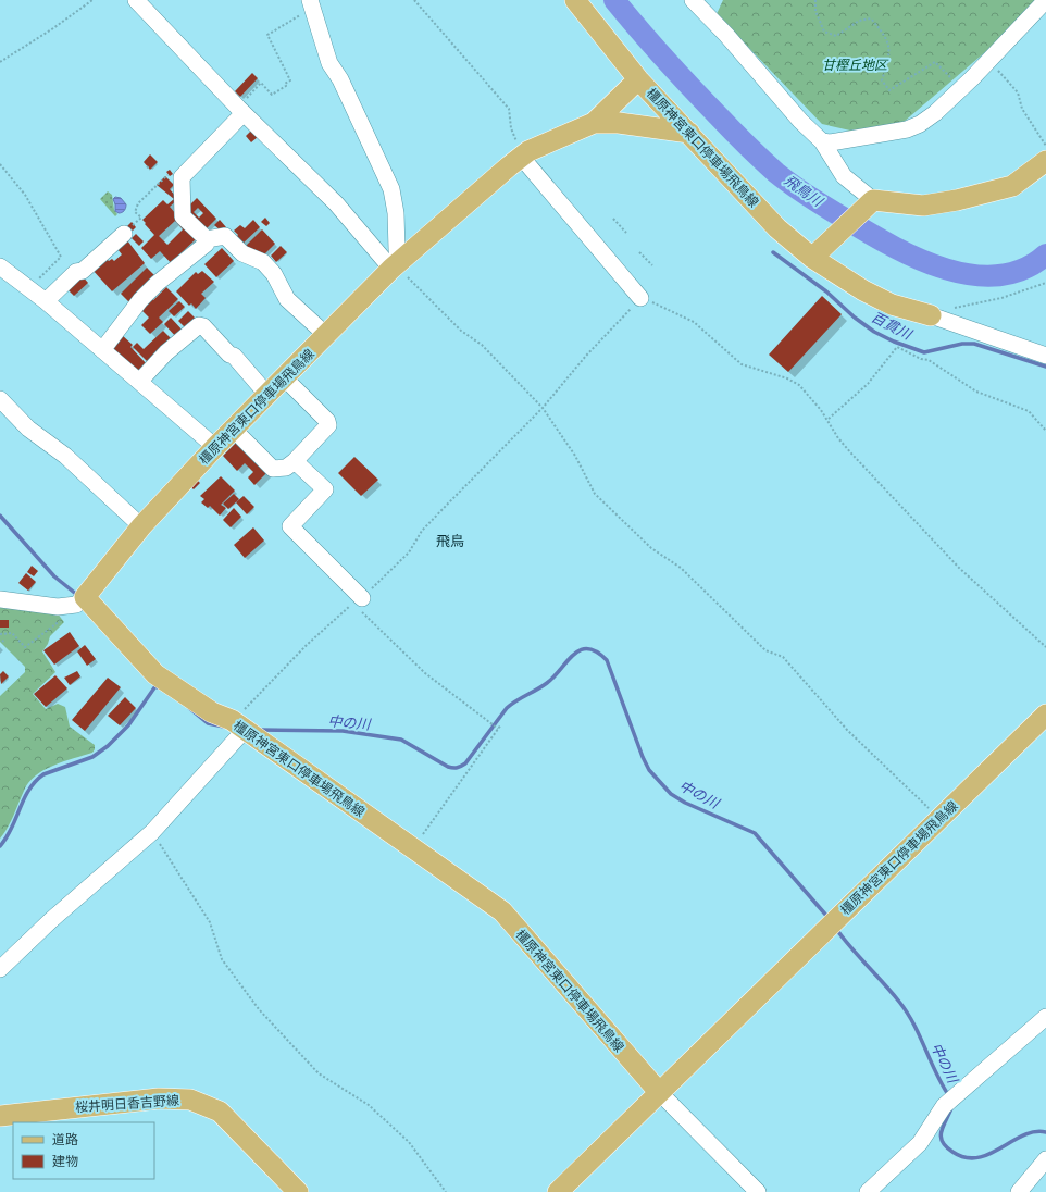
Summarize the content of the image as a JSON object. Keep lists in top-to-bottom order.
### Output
{
  "streets": {
    "main road": ["橿原神宮東口停車場飛鳥線", "桜井明日香吉野線"]
  },
  "districts": ["飛鳥"],
  "water": ["飛鳥川", "百貫川", "中の川"],
  "parks": ["甘樫丘地区"],
  "legend": ["道路", "建物"]
}
